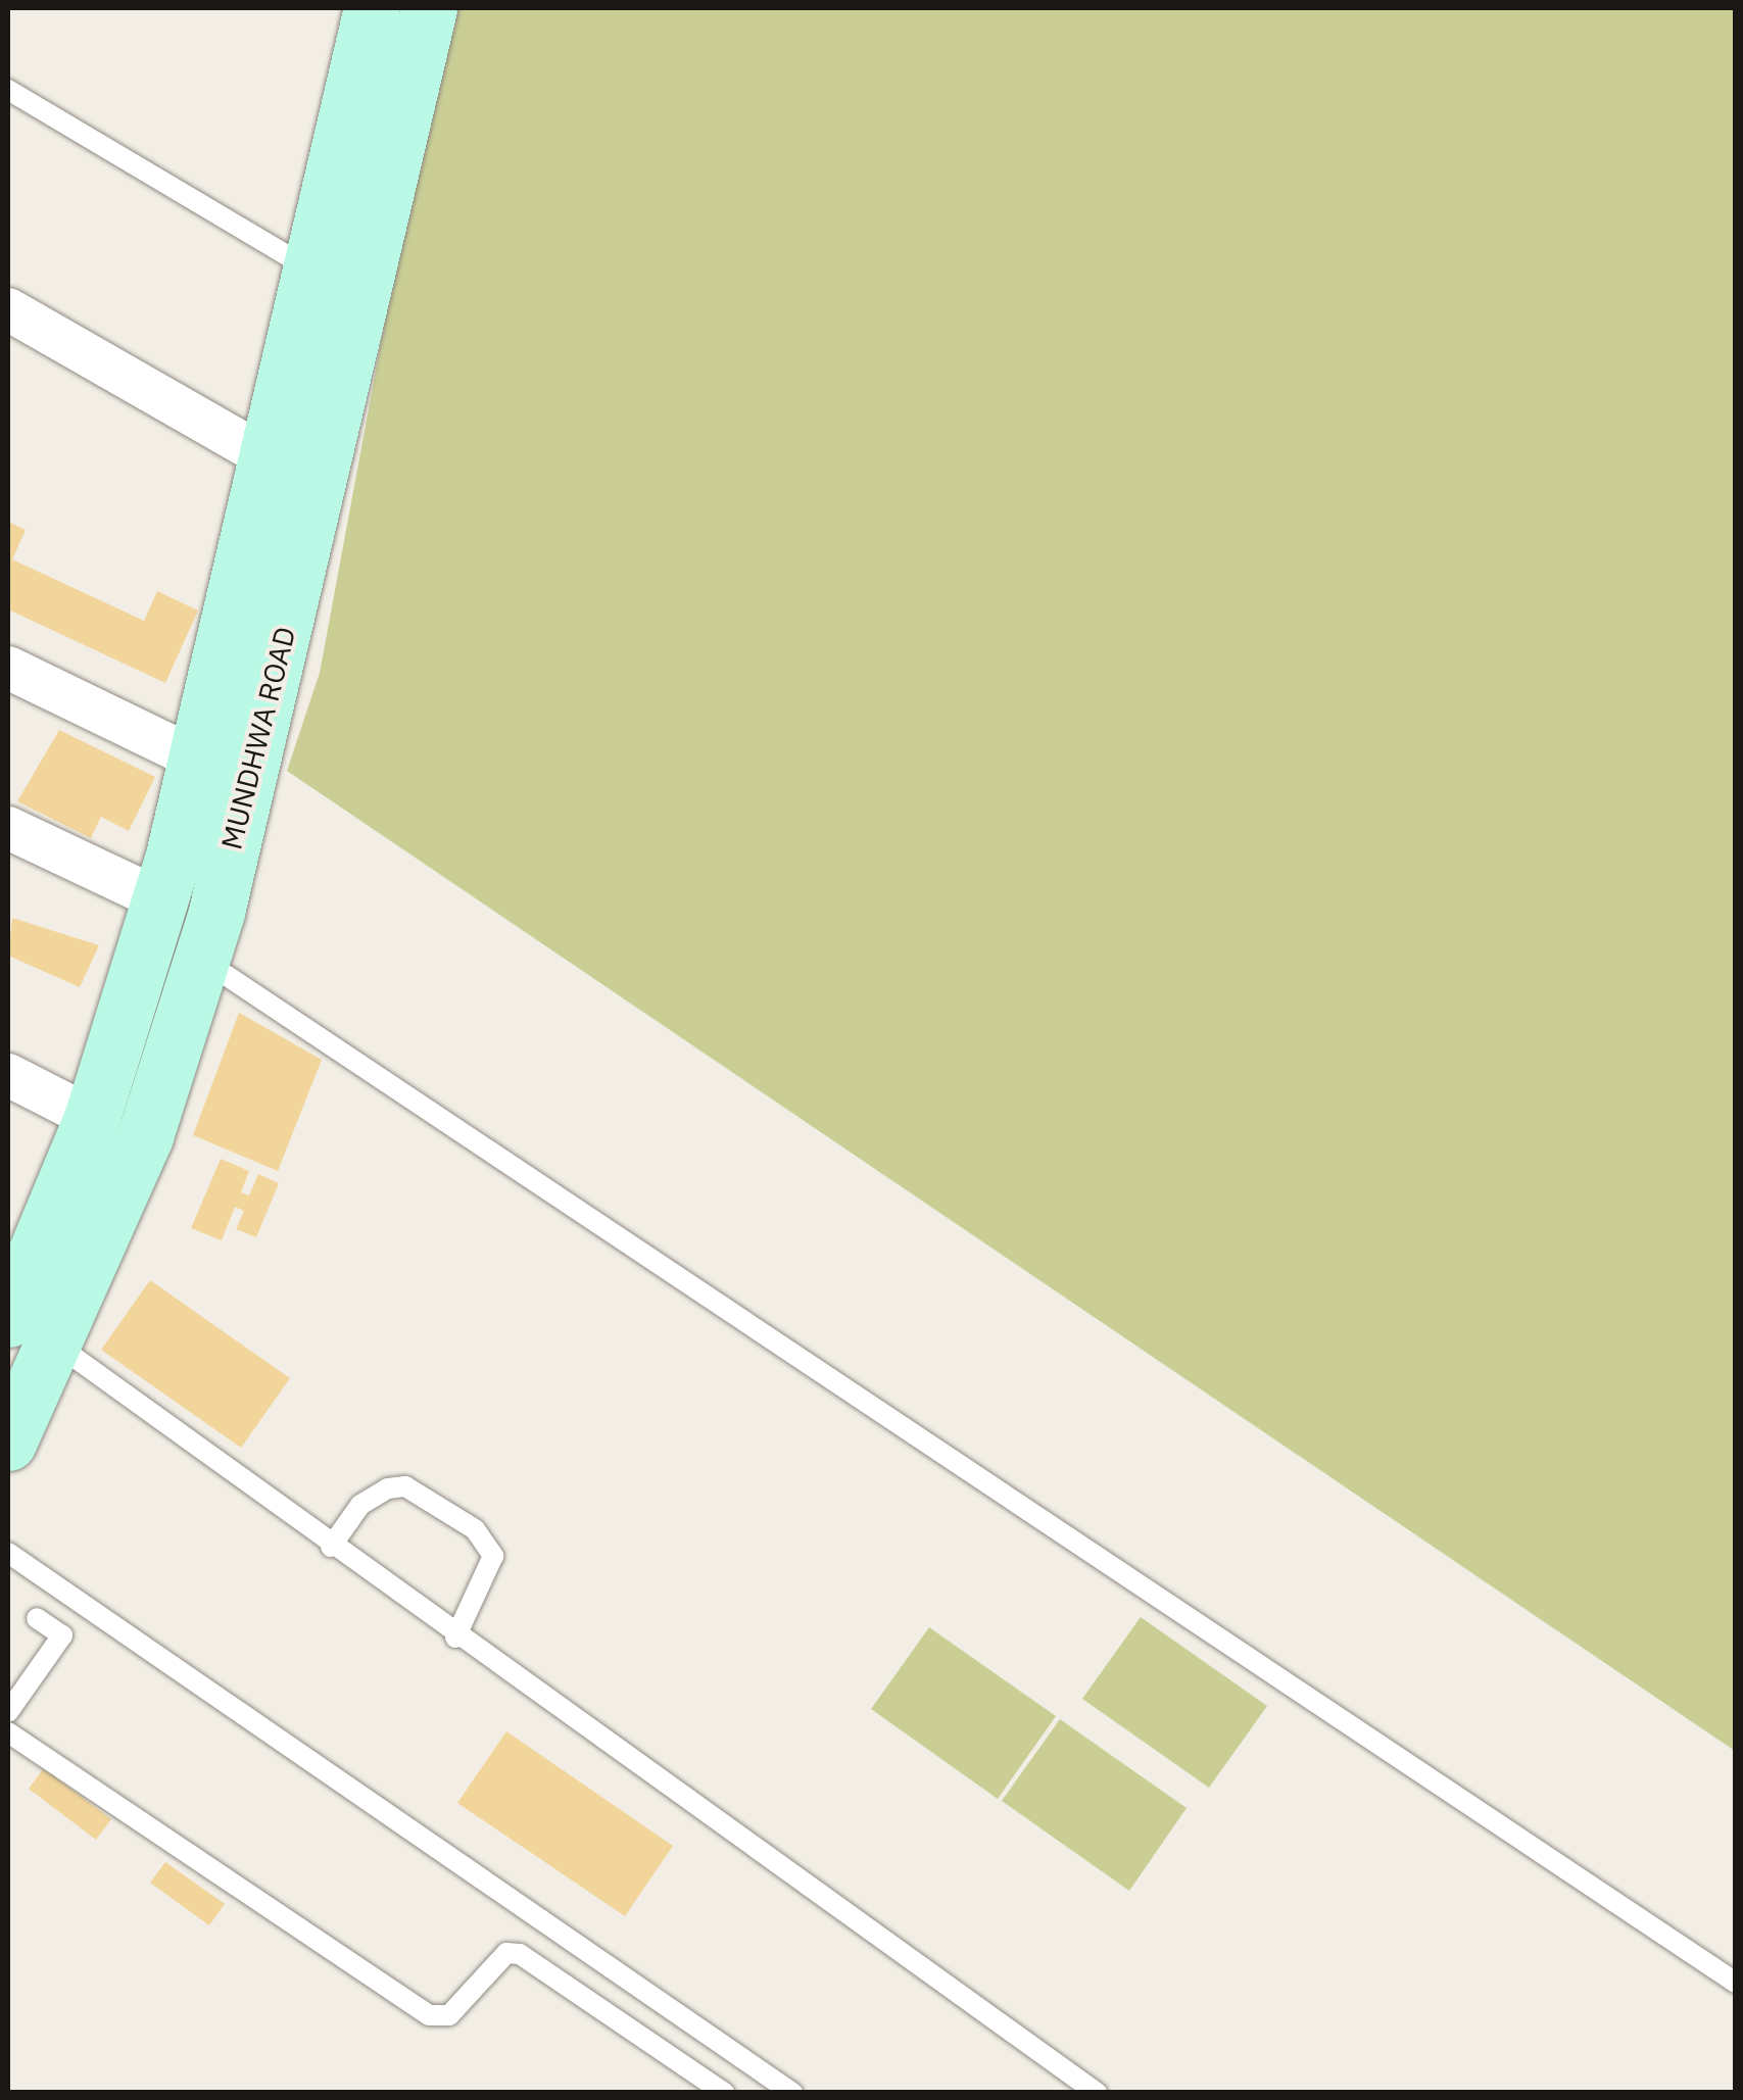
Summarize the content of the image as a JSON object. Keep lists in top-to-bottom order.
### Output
{
  "streets": {
    "main road": ["MUNDHWA ROAD"]
  }
}
